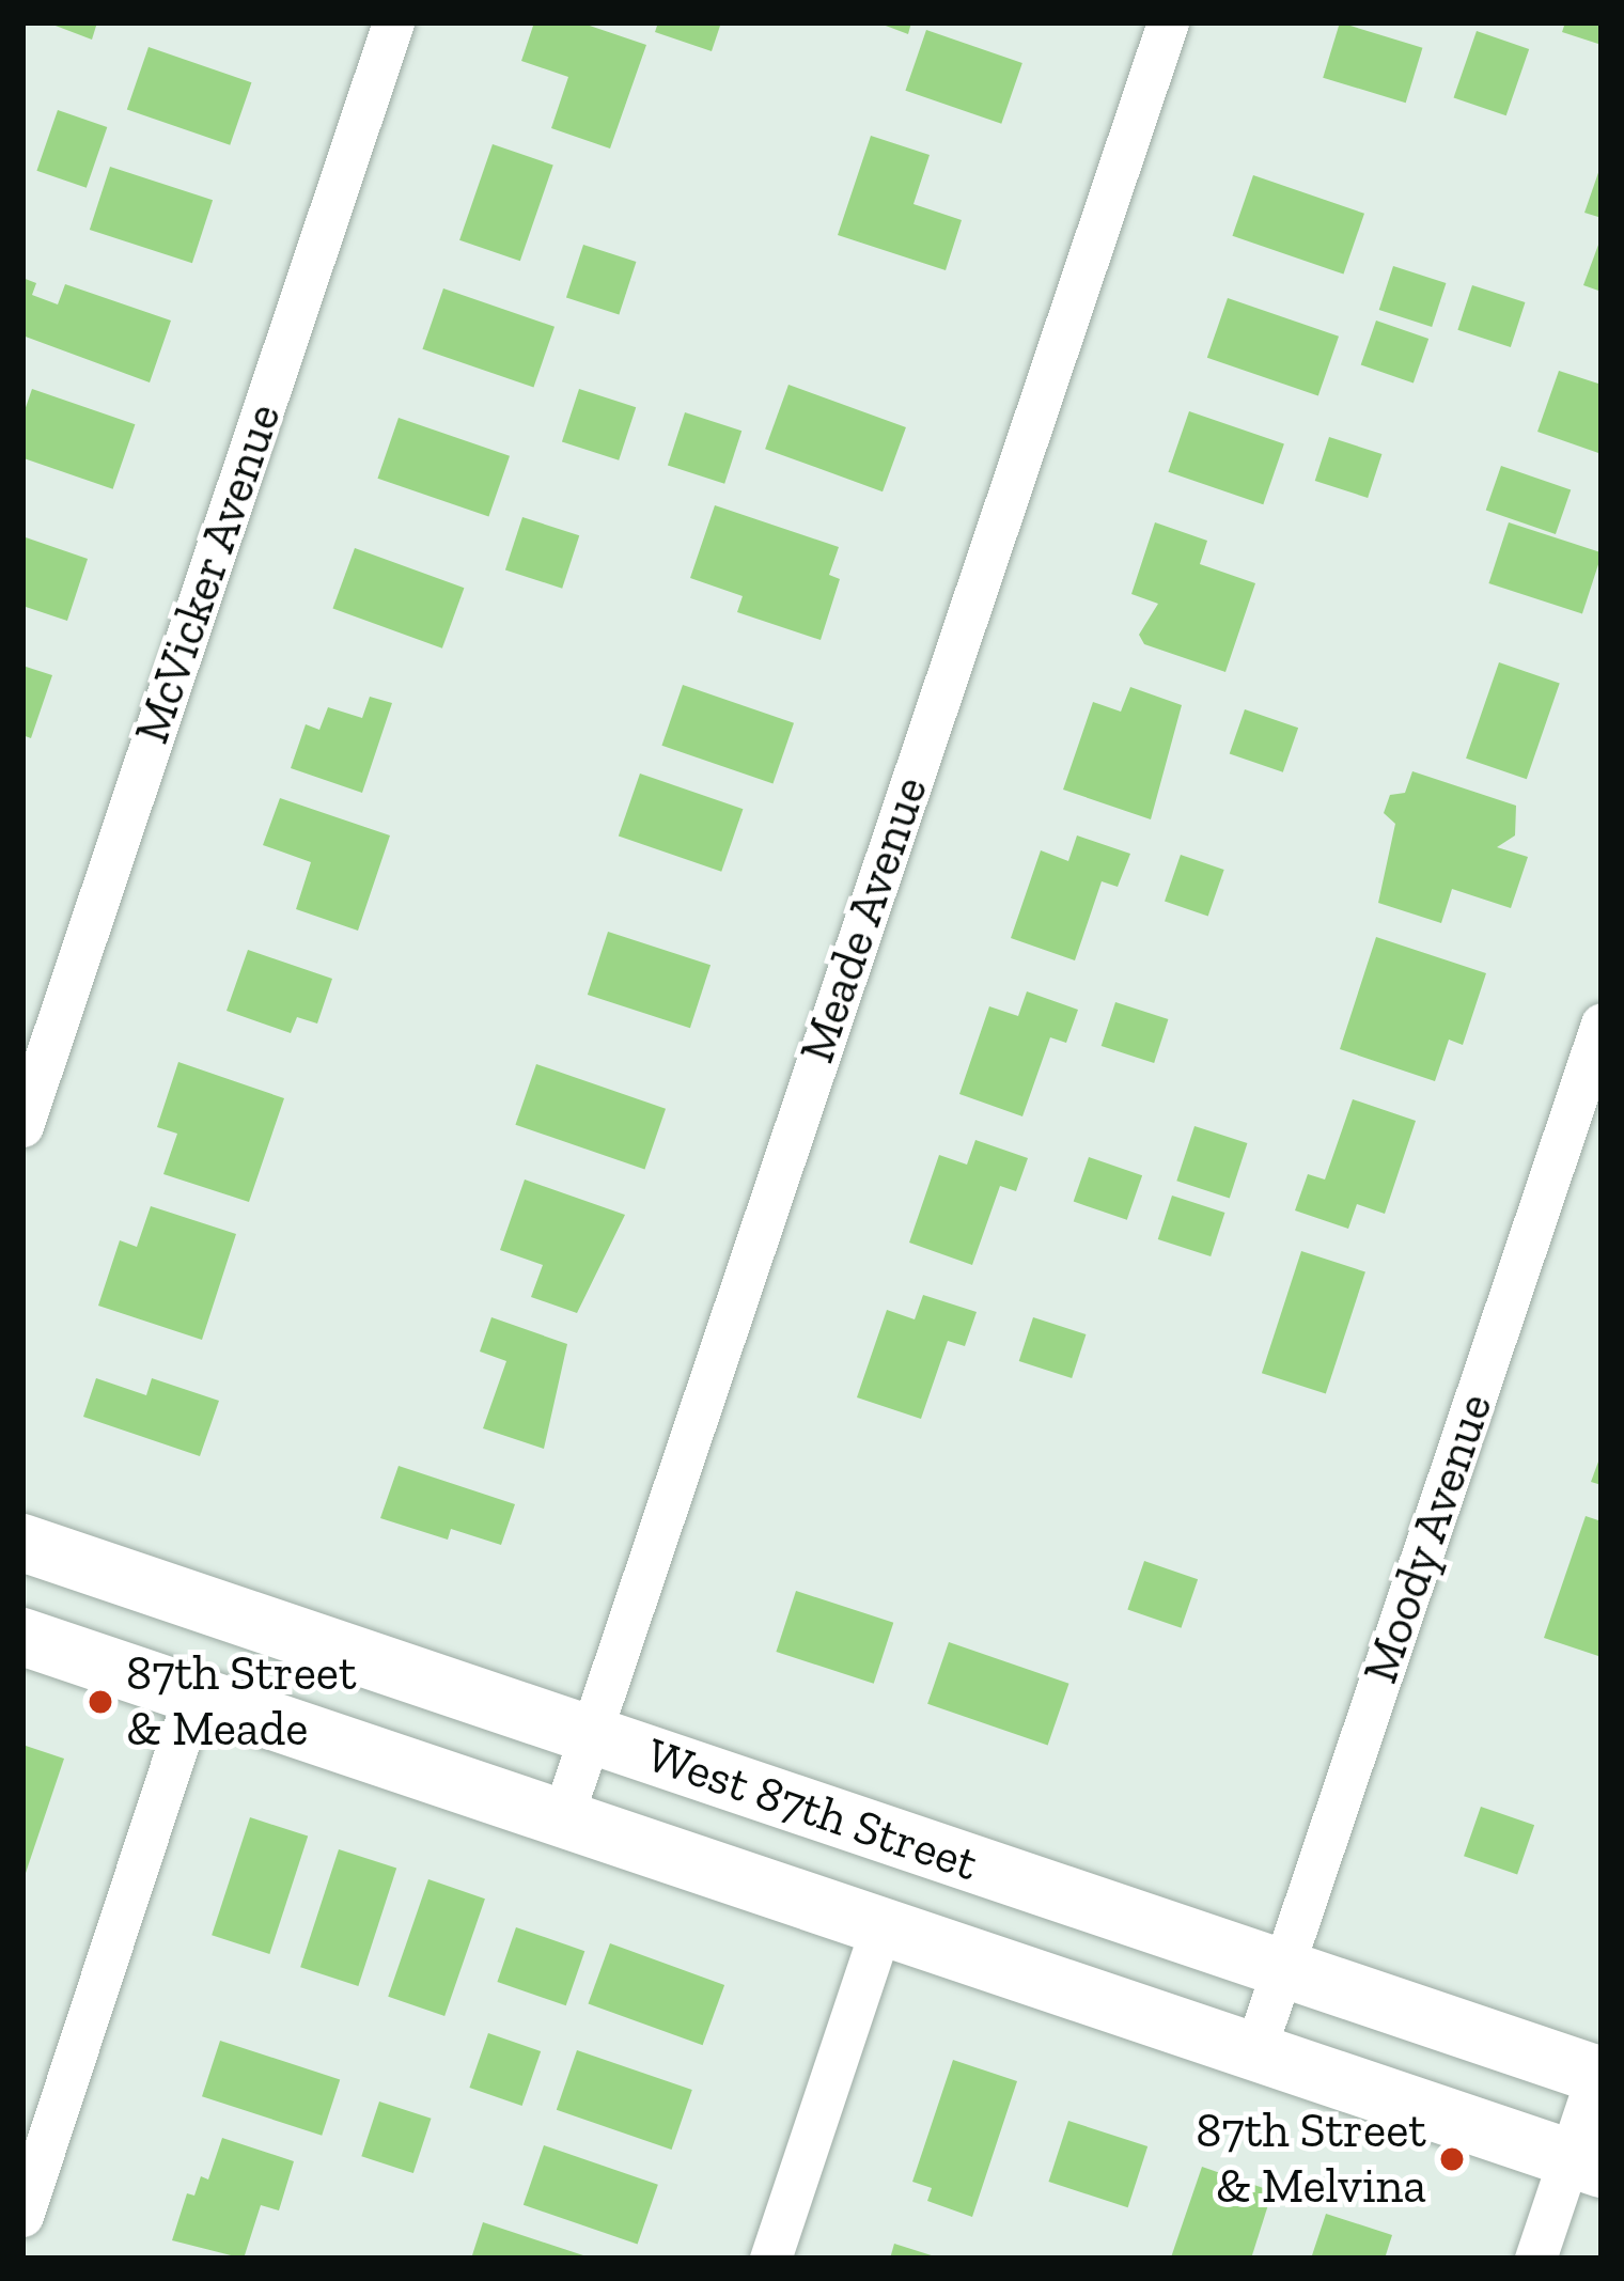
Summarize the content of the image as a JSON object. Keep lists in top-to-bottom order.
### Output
{
  "streets": {
    "main road": ["West 87th Street"],
    "street": ["McVicker Avenue", "Meade Avenue", "Moody Avenue"]
  },
  "crossings": [
    ["Meade Avenue", "West 87th Street"],
    ["Moody Avenue", "West 87th Street"]
  ],
  "places": ["87th Street & Meade", "87th Street & Melvina"]
}
